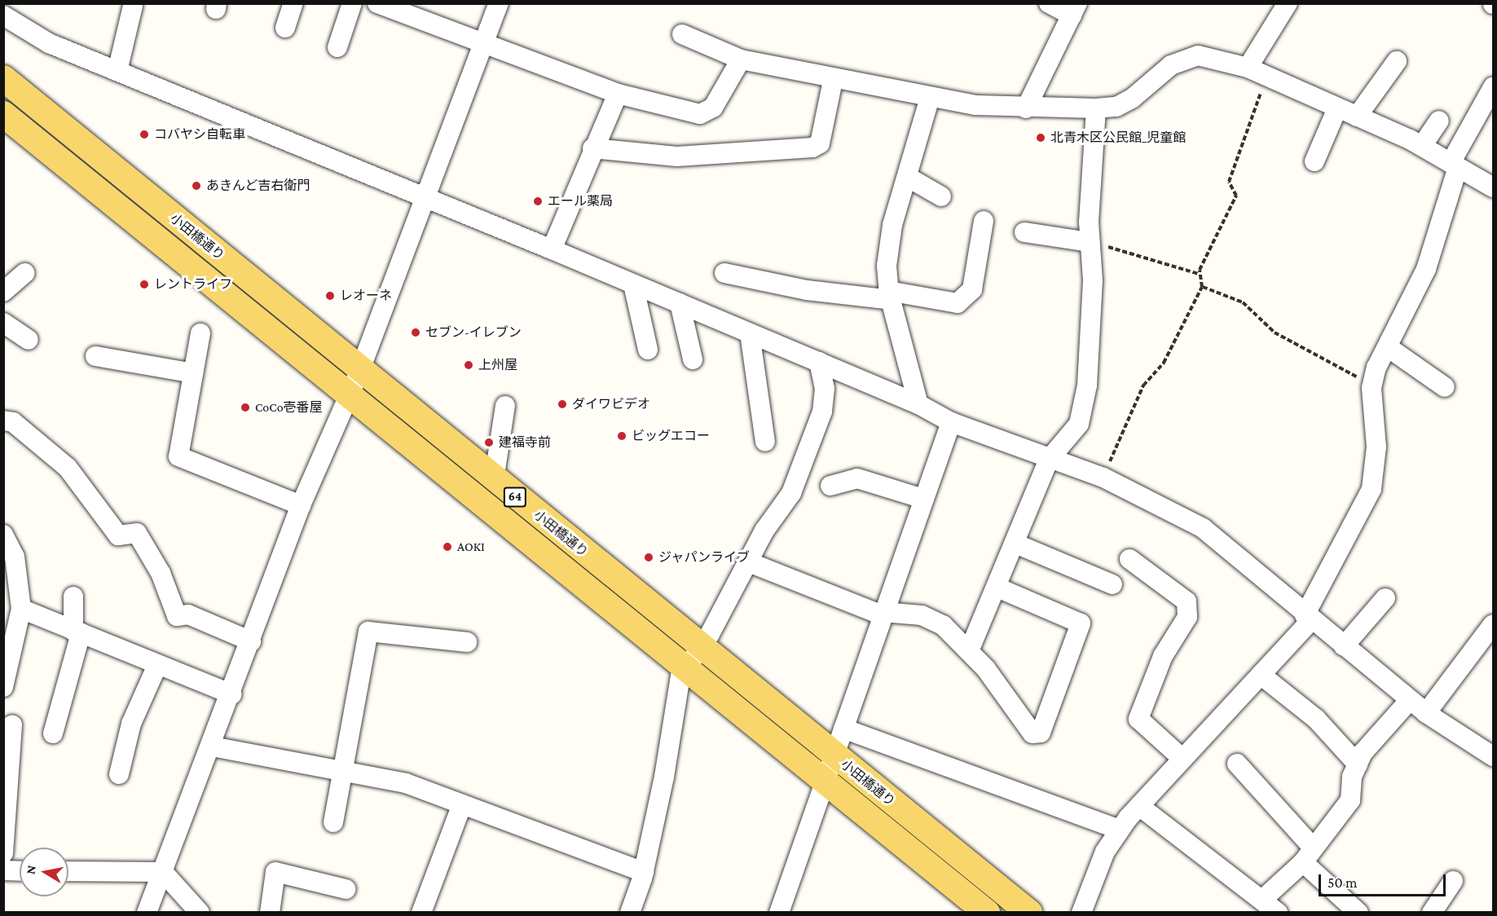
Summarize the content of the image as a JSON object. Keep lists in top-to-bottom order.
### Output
{
  "streets": {
    "main road": ["小田橋通り", "64"]
  },
  "places": [
    "コバヤシ自転車",
    "北青木区公民館_児童館",
    "あきんど吉右衛門",
    "エール薬局",
    "レントライフ",
    "レオーネ",
    "セブン-イレブン",
    "上州屋",
    "ダイワビデオ",
    "CoCo壱番屋",
    "ビッグエコー",
    "建福寺前",
    "AOKI",
    "ジャパンライブ"
  ],
  "scale_bar": "50 m",
  "north": "left"
}
